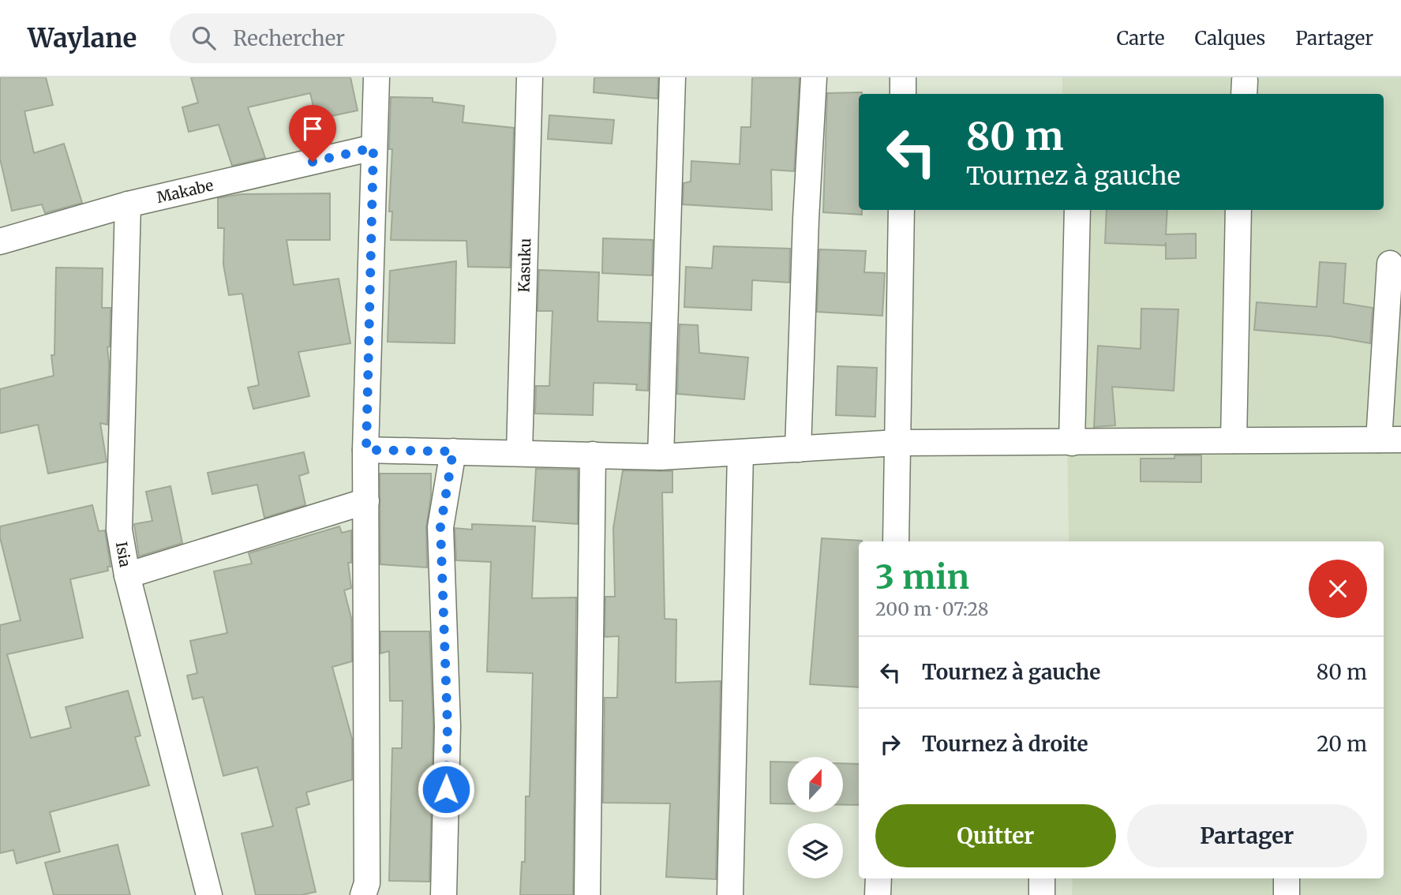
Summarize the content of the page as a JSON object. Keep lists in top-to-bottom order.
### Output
{
  "streets": {
    "street": ["Makabe", "Kasuku", "Isia"]
  },
  "crossings": [
    ["Makabe", "Isia"]
  ],
  "north": "top",
  "page": {
    "header": "Waylane",
    "search": "Rechercher",
    "nav": ["Carte", "Calques", "Partager"],
    "turn": ["80 m", "Tournez à gauche"],
    "heading": ["3 min", "200 m · 07:28"],
    "list": [
      {
        "name": "Tournez à gauche",
        "value": "80 m"
      },
      {
        "name": "Tournez à droite",
        "value": "20 m"
      }
    ],
    "buttons": ["Quitter", "Partager"]
  }
}
